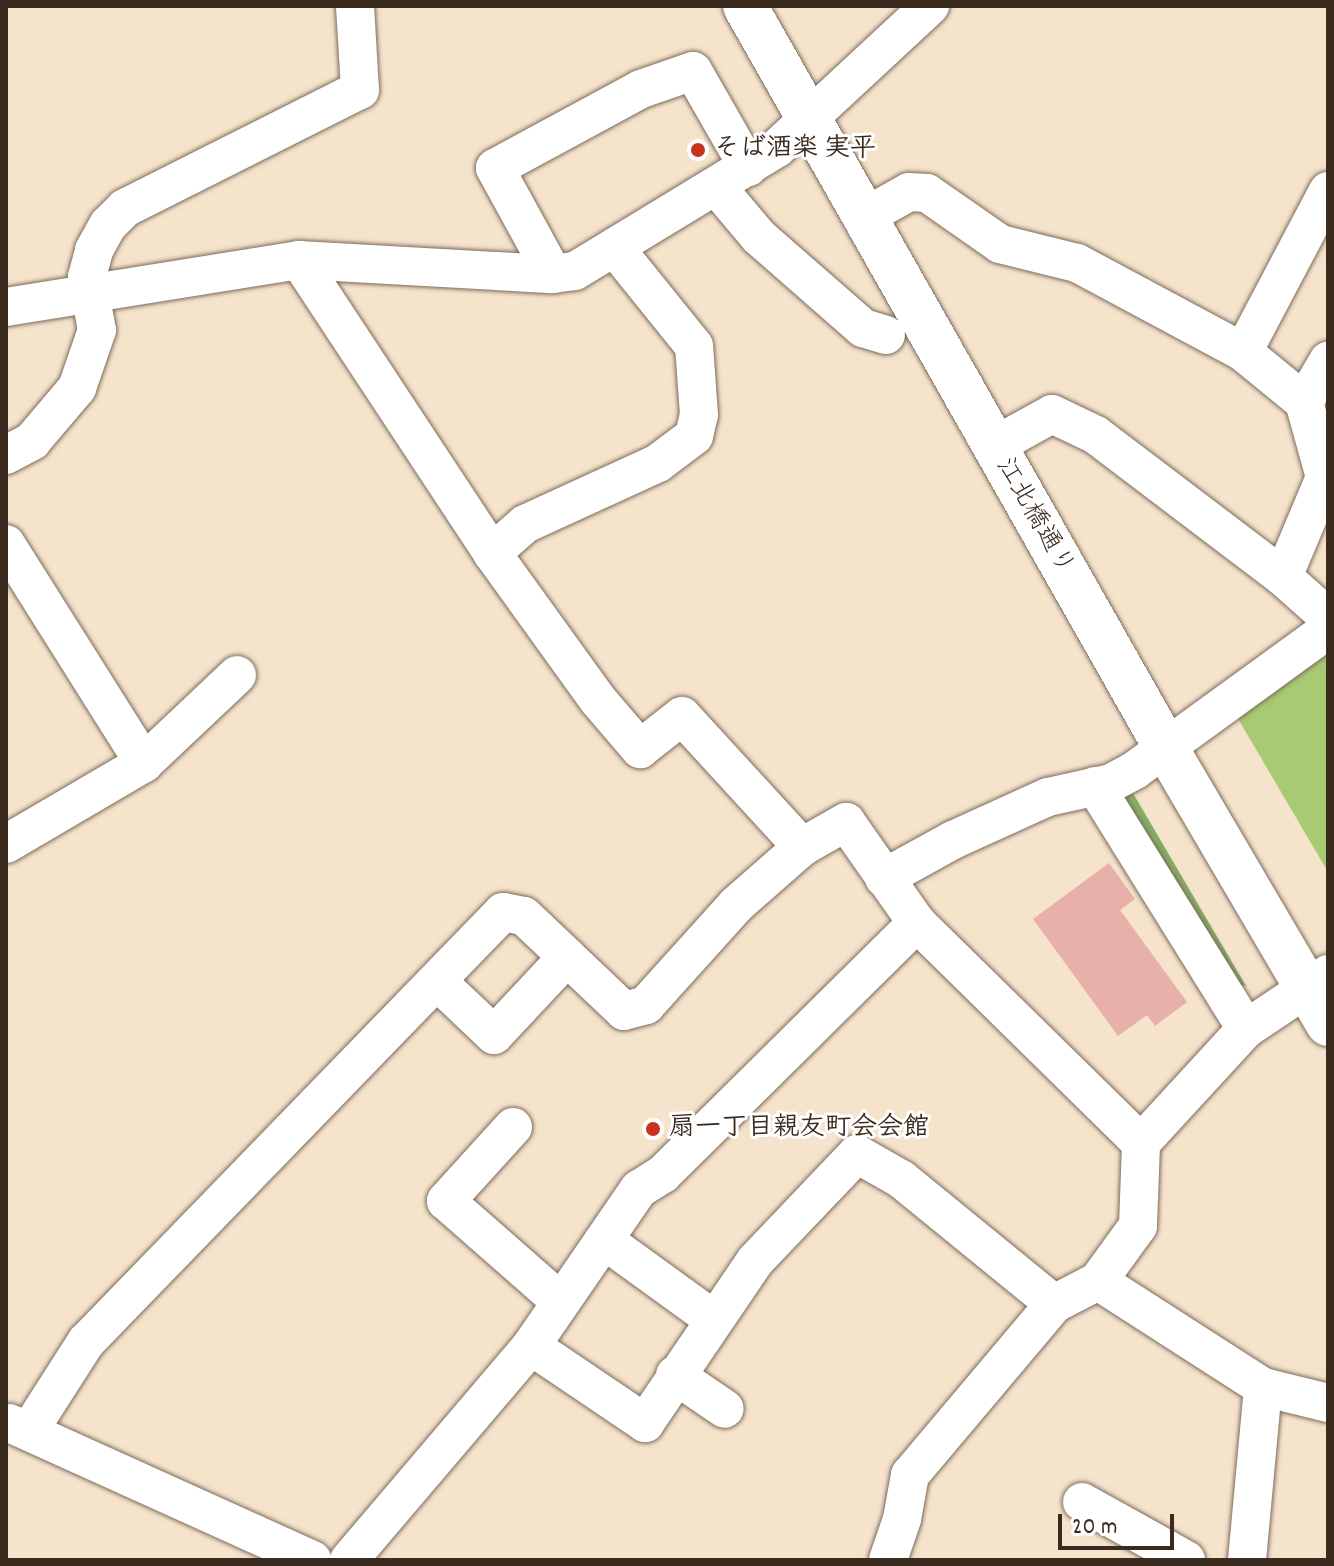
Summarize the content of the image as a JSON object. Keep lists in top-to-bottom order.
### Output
{
  "streets": {
    "main road": ["江北橋通り"]
  },
  "places": ["そば酒楽 実平", "扇一丁目親友町会会館"],
  "scale_bar": "20 m"
}
